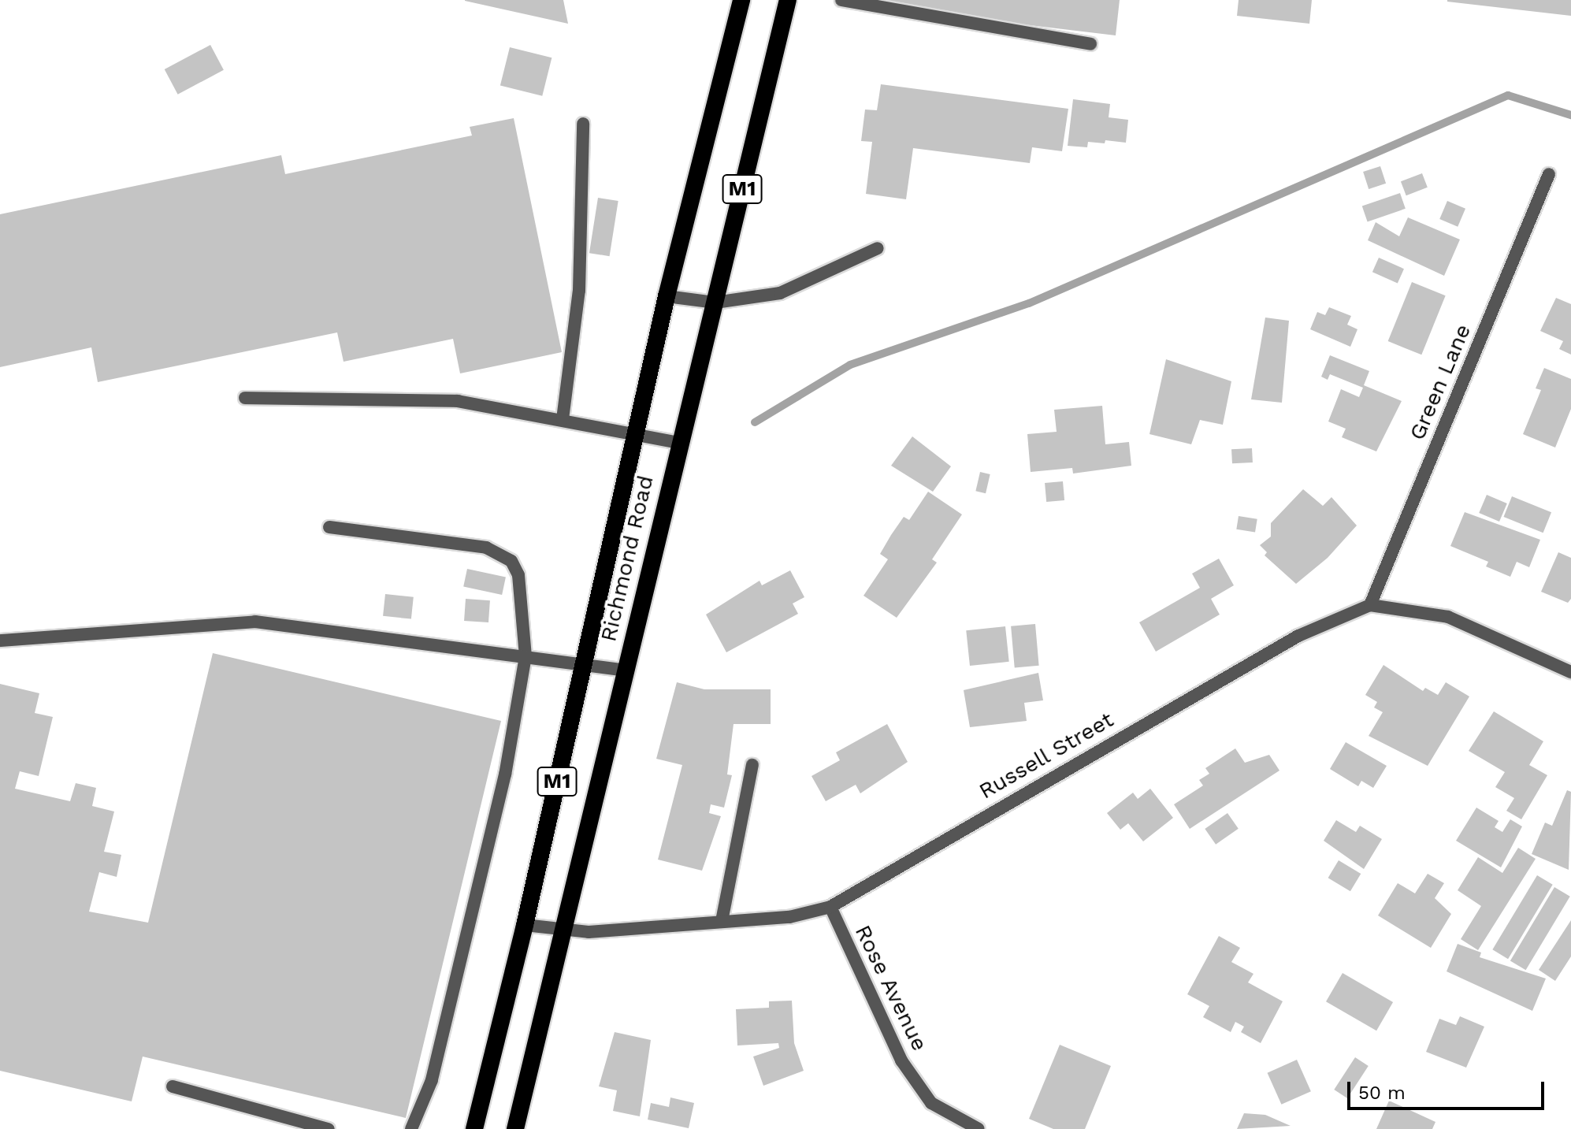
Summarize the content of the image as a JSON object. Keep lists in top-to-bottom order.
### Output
{
  "streets": {
    "highway": ["M1", "Richmond Road"],
    "street": ["Green Lane", "Russell Street", "Rose Avenue"]
  },
  "crossings": [
    ["Green Lane", "Russell Street"],
    ["Richmond Road", "Russell Street"],
    ["Russell Street", "Rose Avenue"]
  ],
  "scale_bar": "50 m"
}
